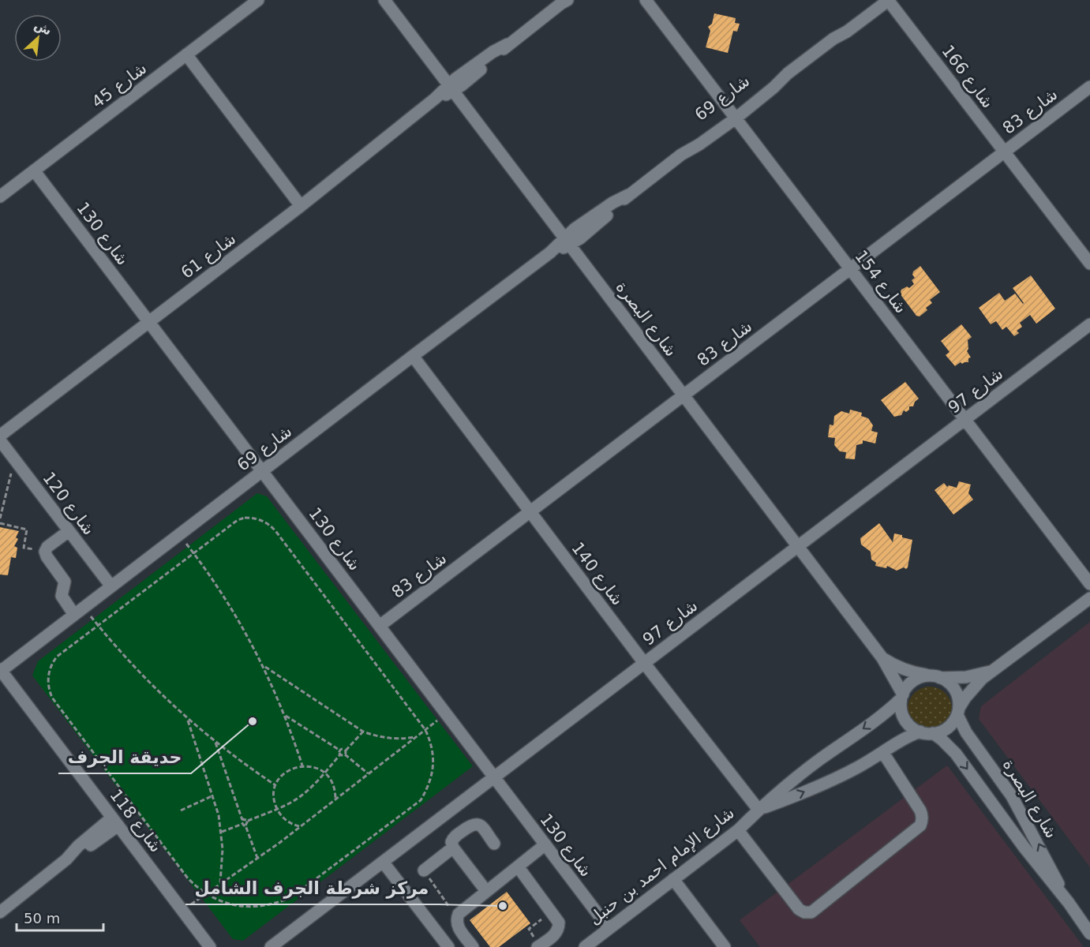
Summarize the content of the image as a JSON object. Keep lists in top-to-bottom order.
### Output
{
  "streets": {
    "street": [
      "شارع 166",
      "شارع 45",
      "شارع 69",
      "شارع 83",
      "شارع 130",
      "شارع 61",
      "شارع 154",
      "شارع البصرة",
      "شارع 97",
      "شارع 120",
      "شارع 140",
      "شارع 118",
      "شارع الإمام احمد بن حنبل"
    ]
  },
  "crossings": [
    ["شارع 166", "شارع 69"],
    ["شارع 166", "شارع 83"],
    ["شارع 45", "شارع 130"],
    ["شارع 69", "شارع 130"],
    ["شارع 69", "شارع 154"],
    ["شارع 69", "شارع البصرة"],
    ["شارع 69", "شارع 120"],
    ["شارع 69", "شارع 140"],
    ["شارع 69", "شارع 118"],
    ["شارع 83", "شارع 130"],
    ["شارع 83", "شارع 154"],
    ["شارع 83", "شارع البصرة"],
    ["شارع 83", "شارع 140"],
    ["شارع 130", "شارع 61"],
    ["شارع 130", "شارع 97"],
    ["شارع 130", "شارع الإمام احمد بن حنبل"],
    ["شارع 61", "شارع البصرة"],
    ["شارع 154", "شارع 97"],
    ["شارع البصرة", "شارع 97"],
    ["شارع البصرة", "شارع الإمام احمد بن حنبل"],
    ["شارع 97", "شارع 140"],
    ["شارع 140", "شارع الإمام احمد بن حنبل"]
  ],
  "places": ["حديقة الجرف", "مركز شرطة الجرف الشامل"],
  "scale_bar": "50 m",
  "north": "top right"
}
